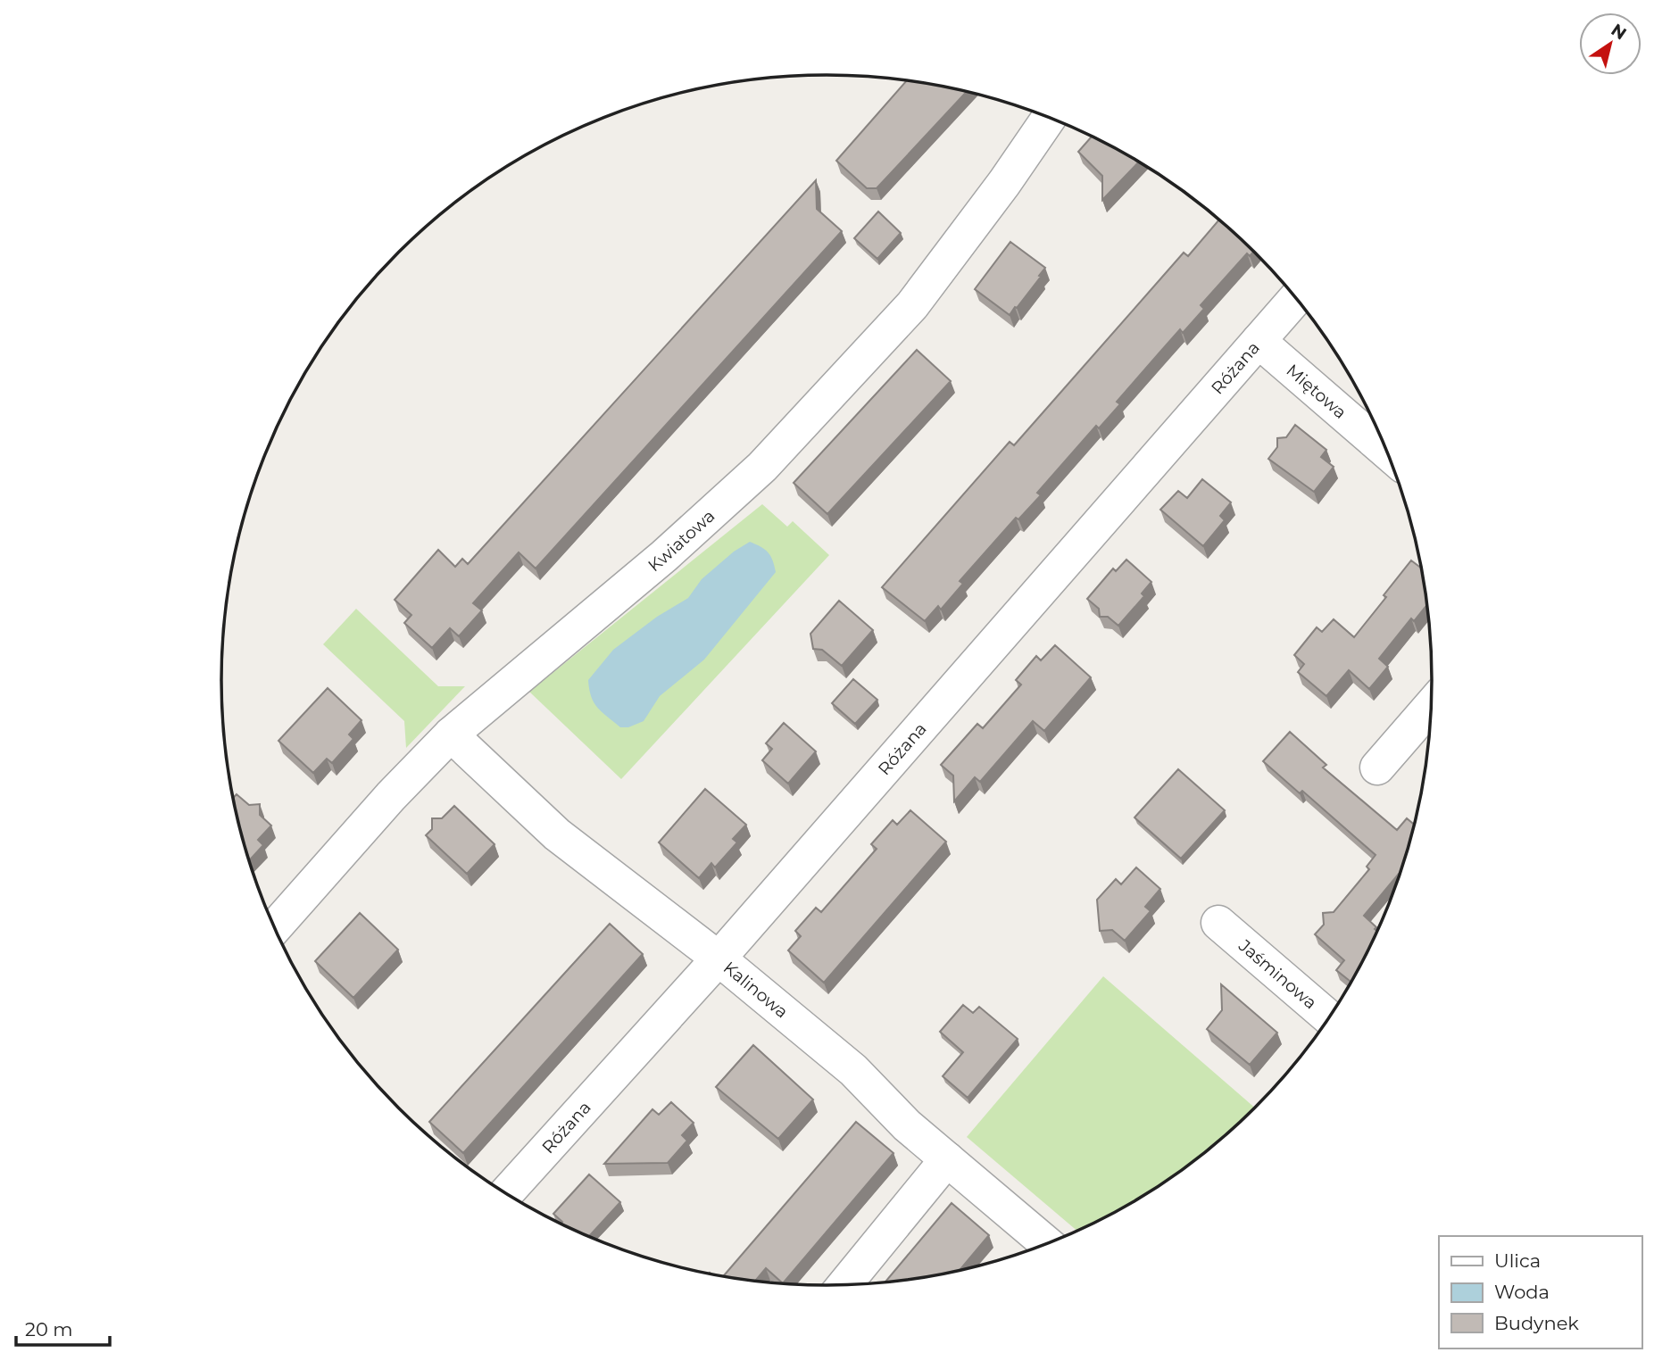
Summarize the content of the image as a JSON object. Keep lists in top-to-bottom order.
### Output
{
  "streets": {
    "street": [
      "Różana",
      "Miętowa",
      "Kwiatowa",
      "Jaśminowa",
      "Kalinowa"
    ]
  },
  "crossings": [
    ["Różana", "Miętowa"],
    ["Różana", "Kalinowa"],
    ["Kwiatowa", "Kalinowa"]
  ],
  "legend": ["Ulica", "Woda", "Budynek"],
  "scale_bar": "20 m",
  "north": "top right"
}
